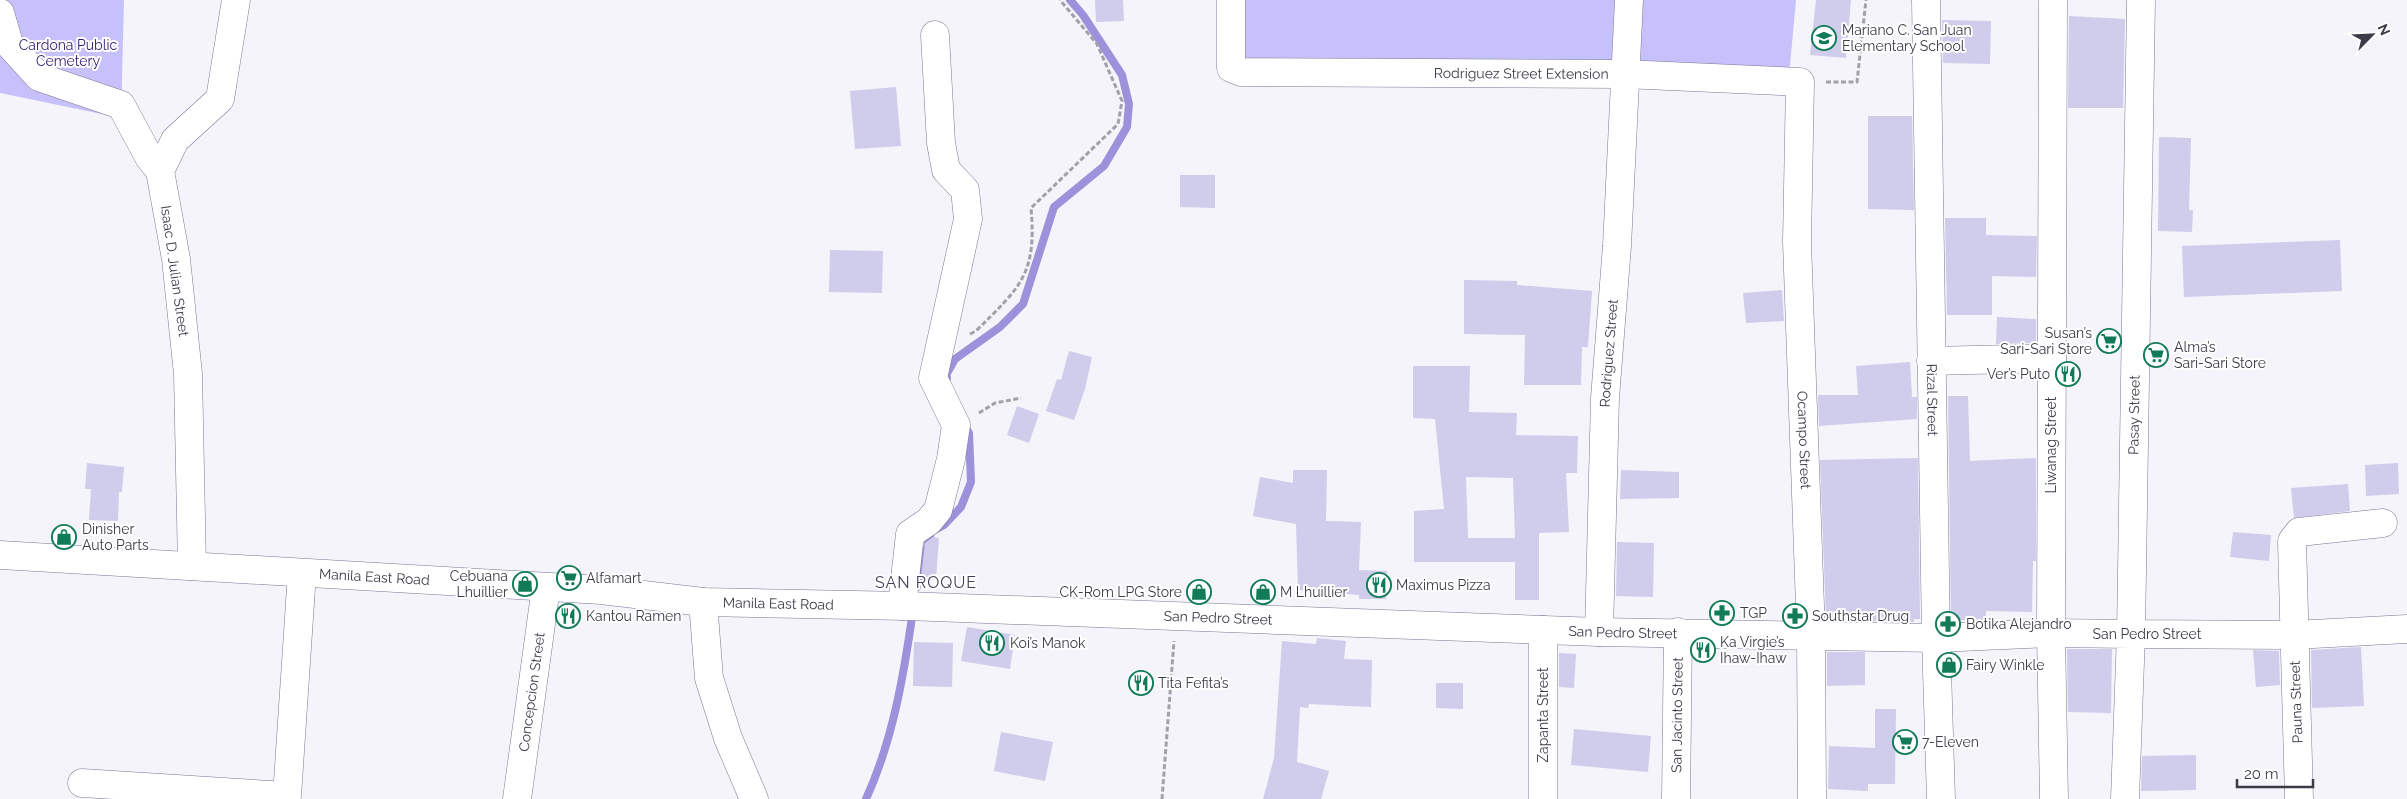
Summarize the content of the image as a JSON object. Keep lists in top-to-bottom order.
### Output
{
  "streets": {
    "street": [
      "Rodriguez Street Extension",
      "Isaac D. Julian Street",
      "Rodriguez Street",
      "Rizal Street",
      "Pasay Street",
      "Ocampo Street",
      "Liwanag Street",
      "Manila East Road",
      "San Pedro Street",
      "Concepcion Street",
      "Pauna Street",
      "Zapanta Street",
      "San Jacinto Street"
    ]
  },
  "crossings": [
    ["Rodriguez Street Extension", "Rodriguez Street"],
    ["Rodriguez Street Extension", "Ocampo Street"],
    ["Isaac D. Julian Street", "Manila East Road"],
    ["Rodriguez Street", "San Pedro Street"],
    ["Rizal Street", "San Pedro Street"],
    ["Pasay Street", "San Pedro Street"],
    ["Ocampo Street", "San Pedro Street"],
    ["Liwanag Street", "San Pedro Street"],
    ["Manila East Road", "San Pedro Street"],
    ["Manila East Road", "Concepcion Street"],
    ["San Pedro Street", "Pauna Street"],
    ["San Pedro Street", "Zapanta Street"],
    ["San Pedro Street", "San Jacinto Street"]
  ],
  "districts": ["SAN ROQUE"],
  "parks": ["Cardona Public Cemetery"],
  "places": {
    "school or university": ["Mariano C. San Juan Elementary School"],
    "supermarket": [
      "Susan’s Sari-Sari Store",
      "Alma’s Sari-Sari Store",
      "Alfamart",
      "7-Eleven"
    ],
    "restaurant": [
      "Ver’s Puto",
      "Maximus Pizza",
      "Kantou Ramen",
      "Koi’s Manok",
      "Ka Virgie’s Ihaw-Ihaw",
      "Tita Fefita’s"
    ],
    "shop": [
      "Dinisher Auto Parts",
      "Cebuana Lhuillier",
      "CK-Rom LPG Store",
      "M Lhuillier",
      "Fairy Winkle"
    ],
    "pharmacy": ["TGP", "Southstar Drug", "Botika Alejandro"]
  },
  "scale_bar": "20 m",
  "north": "top right"
}
